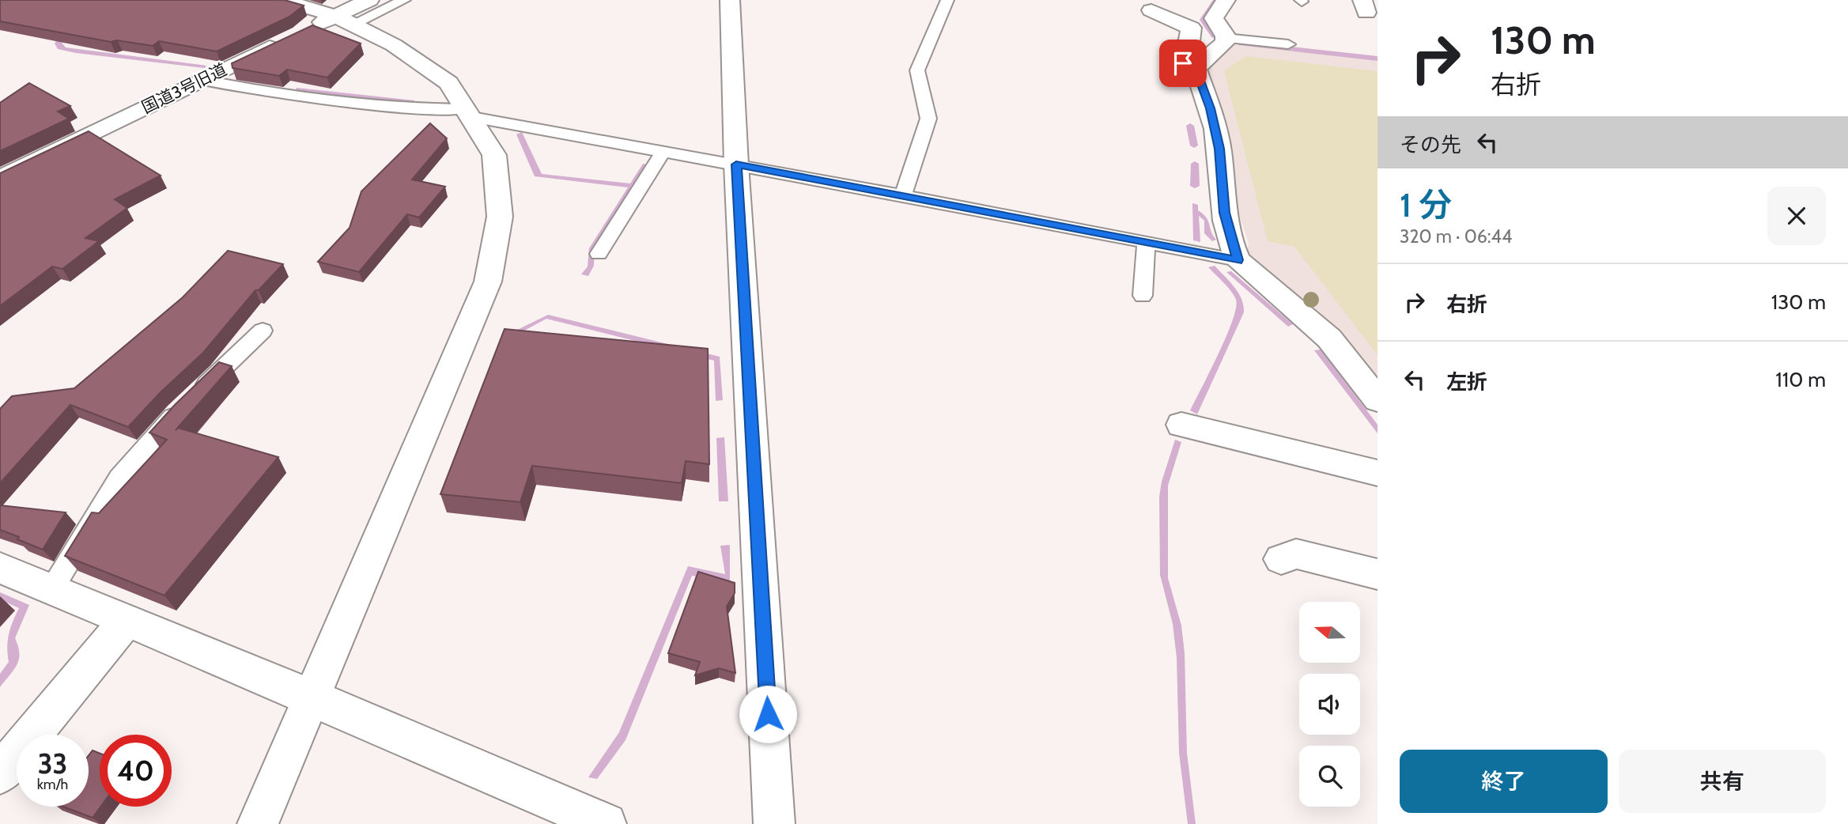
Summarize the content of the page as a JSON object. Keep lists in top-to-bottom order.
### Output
{
  "streets": {
    "street": ["国道3号旧道"]
  },
  "north": "left",
  "page": {
    "turn": ["130 m", "右折"],
    "then": "その先",
    "heading": ["1 分", "320 m · 06:44"],
    "list": [
      {
        "name": "右折",
        "value": "130 m"
      },
      {
        "name": "左折",
        "value": "110 m"
      }
    ],
    "speed": "33 km/h",
    "limit": "40",
    "buttons": ["終了", "共有"]
  }
}
